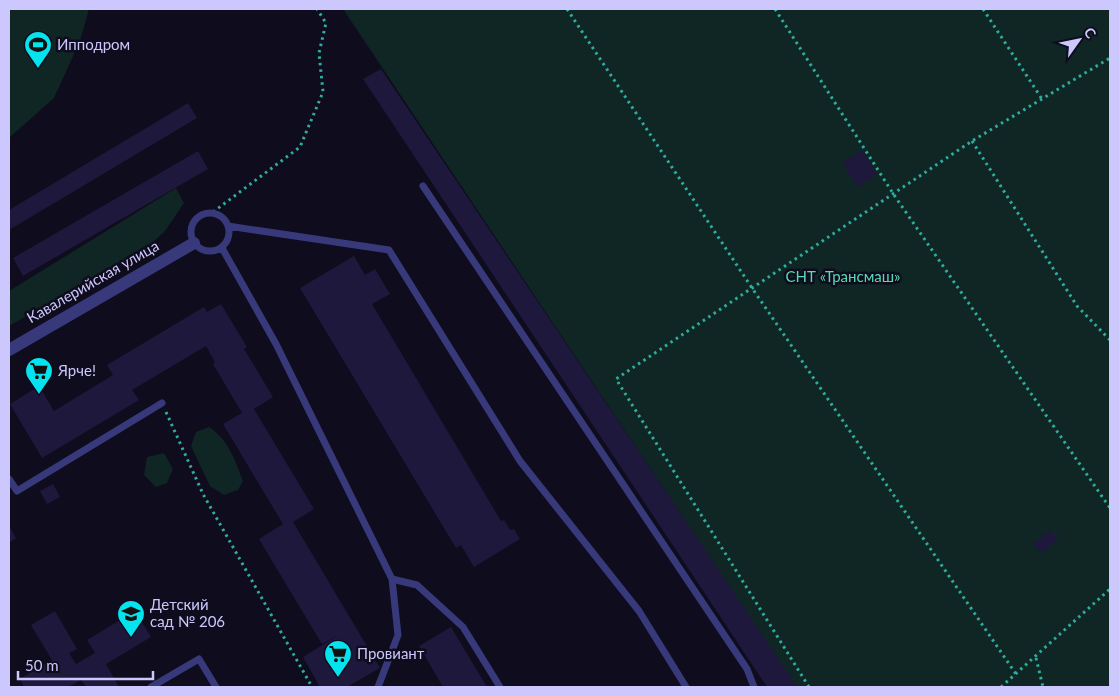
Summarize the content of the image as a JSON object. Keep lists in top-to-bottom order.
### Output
{
  "streets": {
    "street": ["Кавалерийская улица"]
  },
  "parks": ["СНТ «Трансмаш»"],
  "places": {
    "sports": ["Ипподром"],
    "supermarket": ["Ярче!", "Провиант"],
    "school or university": ["Детский сад № 206"]
  },
  "scale_bar": "50 m",
  "north": "top right"
}
